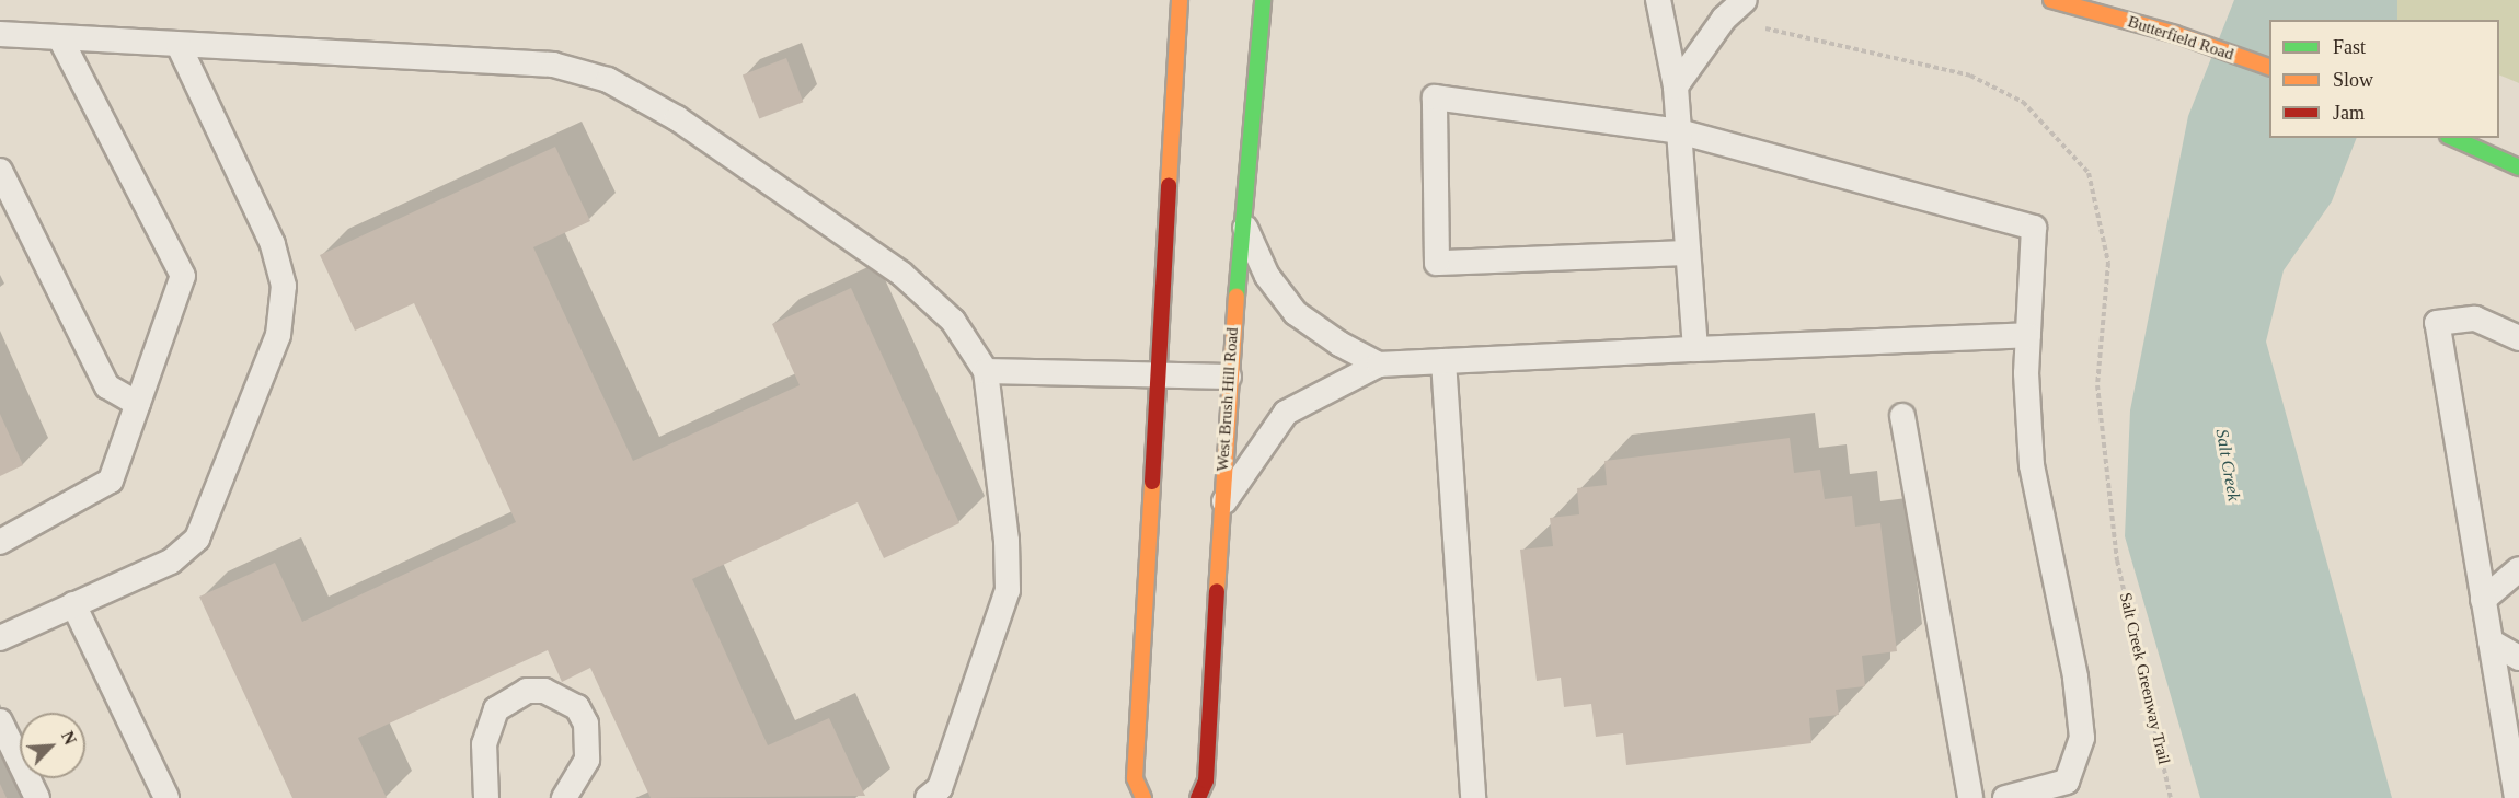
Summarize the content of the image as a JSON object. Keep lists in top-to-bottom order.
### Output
{
  "streets": {
    "main road": ["Butterfield Road", "West Brush Hill Road"],
    "path": ["Salt Creek Greenway Trail"]
  },
  "water": ["Salt Creek"],
  "legend": ["Fast", "Slow", "Jam"],
  "north": "top right"
}
